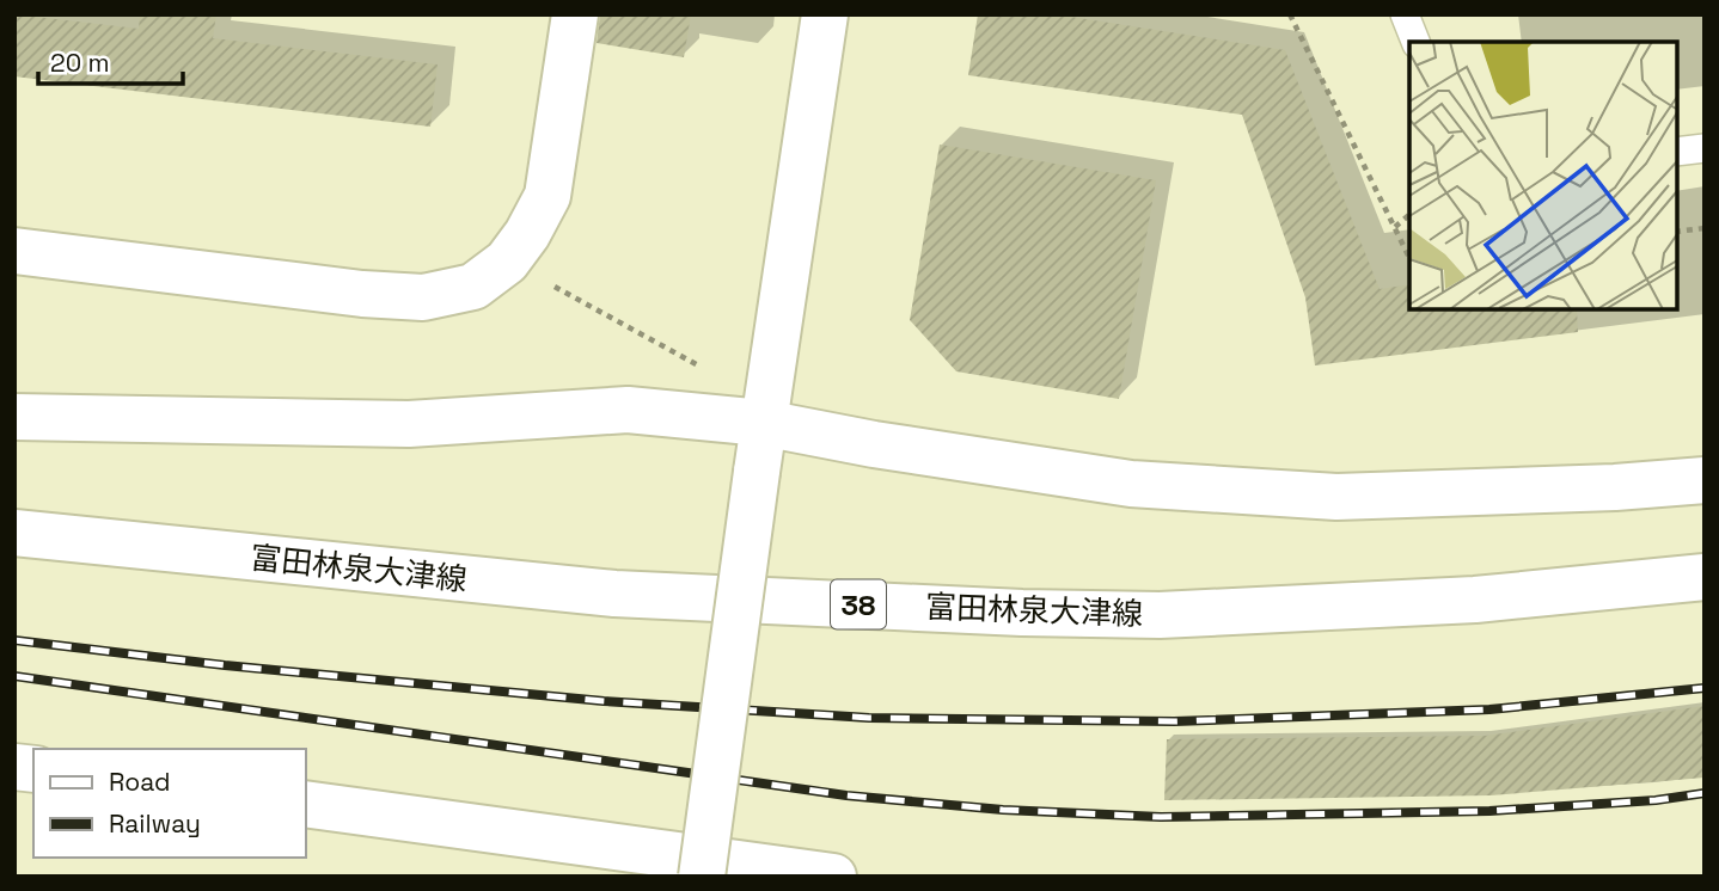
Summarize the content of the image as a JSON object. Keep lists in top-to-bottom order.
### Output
{
  "streets": {
    "main road": ["富田林泉大津線", "38"]
  },
  "legend": ["Road", "Railway"],
  "scale_bar": "20 m"
}
